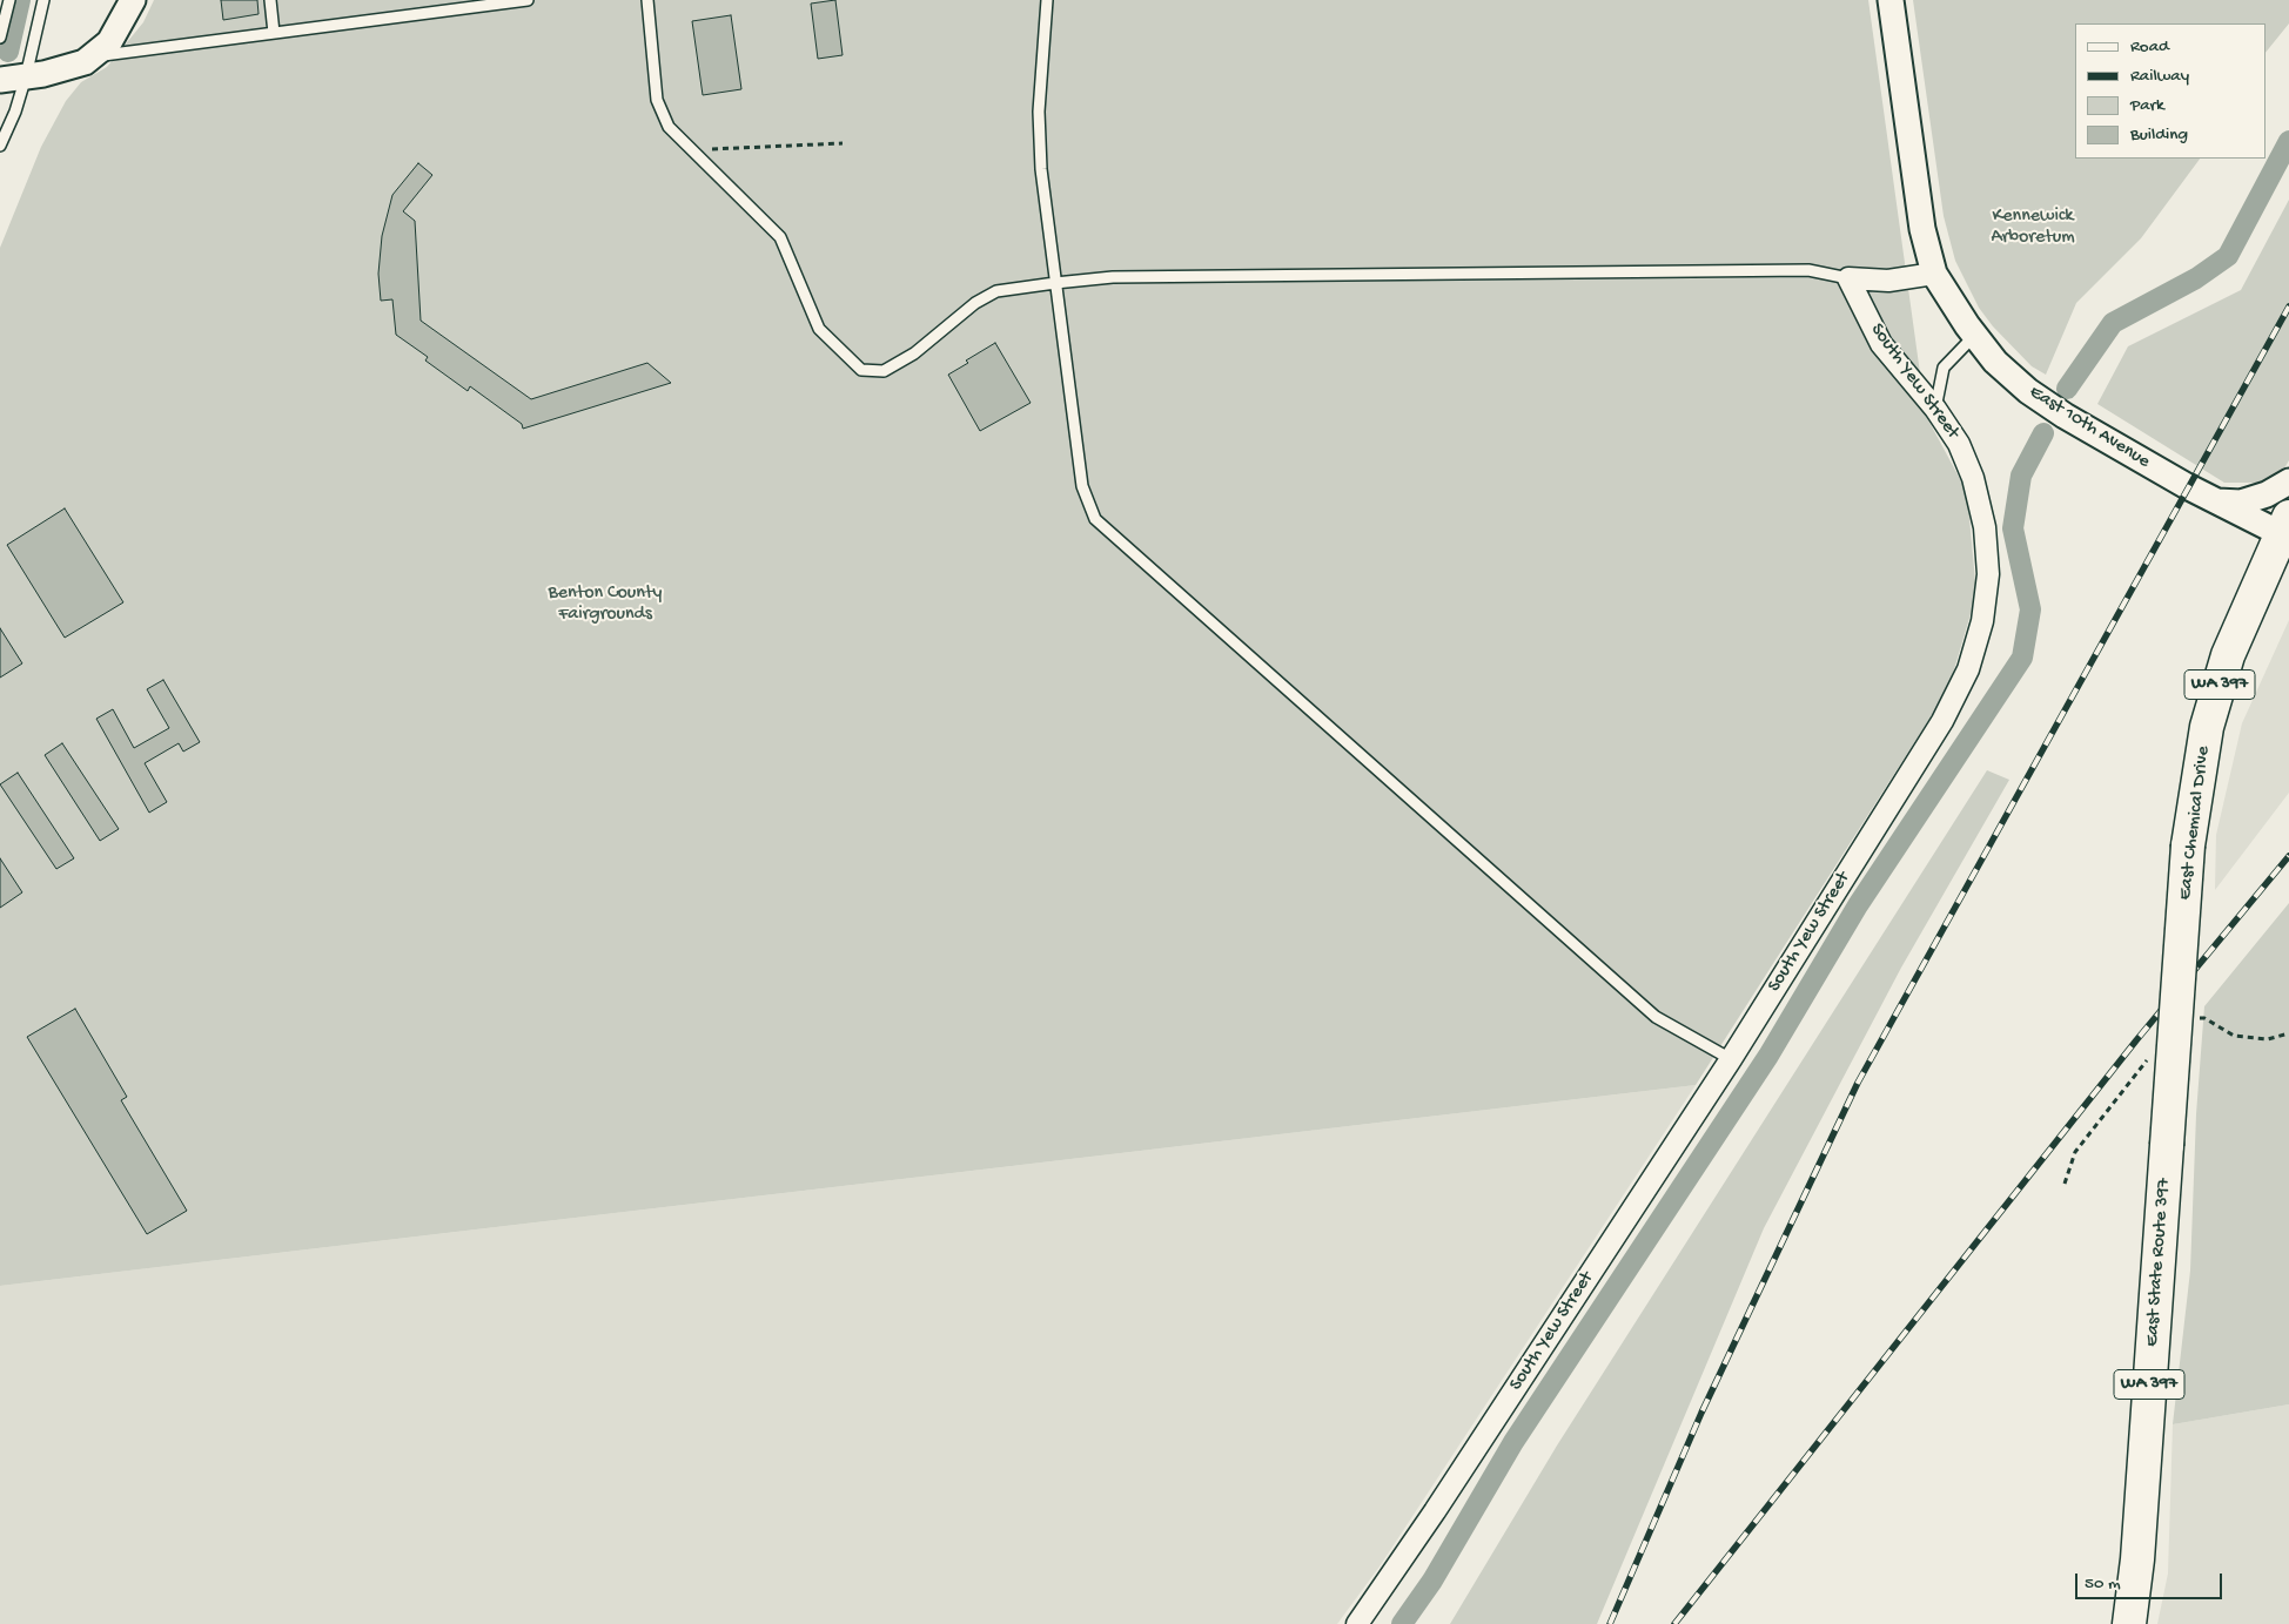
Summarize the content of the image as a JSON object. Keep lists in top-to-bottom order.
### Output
{
  "streets": {
    "main road": ["WA 397", "East Chemical Drive", "East State Route 397"],
    "street": ["South Yew Street", "East 10th Avenue"]
  },
  "crossings": [
    ["East 10th Avenue", "East Chemical Drive"],
    ["East Chemical Drive", "East State Route 397"]
  ],
  "parks": ["Kennewick Arboretum", "Benton County Fairgrounds"],
  "legend": [
    "Road",
    "Railway",
    "Park",
    "Building"
  ],
  "scale_bar": "50 m"
}
